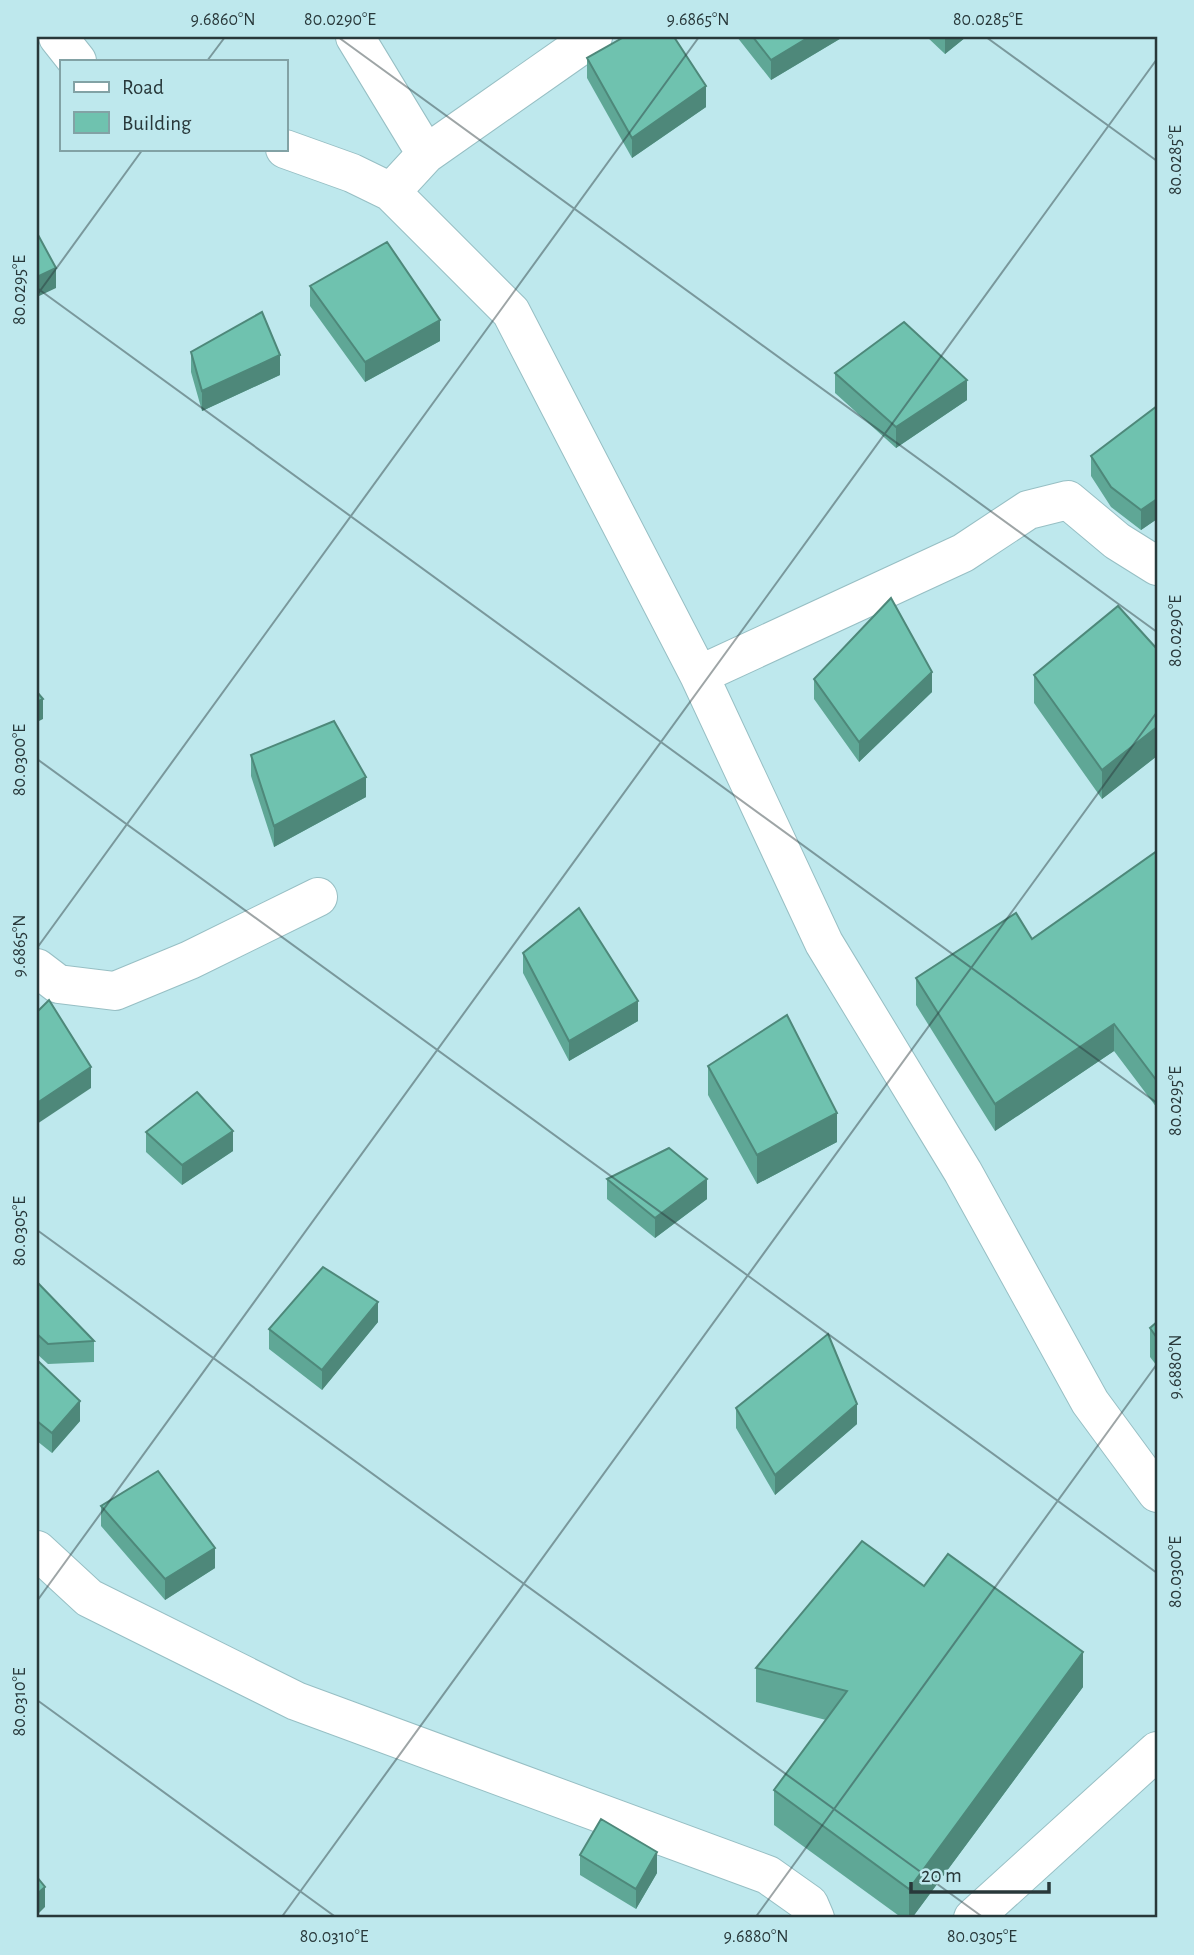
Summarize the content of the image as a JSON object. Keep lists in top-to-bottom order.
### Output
{
  "legend": ["Road", "Building"],
  "scale_bar": "20 m",
  "coordinates": [
    "9.6860°N",
    "80.0290°E",
    "9.6865°N",
    "80.0285°E",
    "80.0295°E",
    "80.0300°E",
    "80.0305°E",
    "9.6880°N",
    "80.0310°E"
  ]
}
